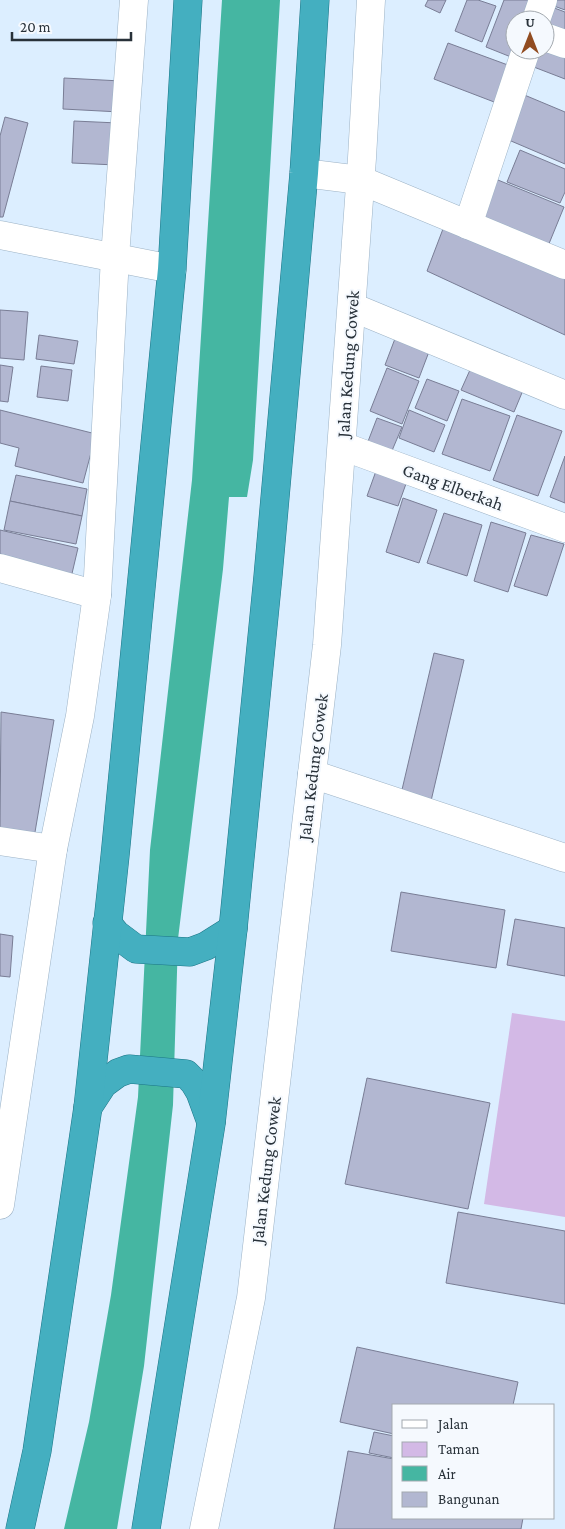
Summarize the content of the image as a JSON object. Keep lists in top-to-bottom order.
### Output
{
  "streets": {
    "main road": ["Jalan Kedung Cowek", "Gang Elberkah"]
  },
  "crossings": [
    ["Jalan Kedung Cowek", "Gang Elberkah"]
  ],
  "legend": [
    "Jalan",
    "Taman",
    "Air",
    "Bangunan"
  ],
  "scale_bar": "20 m",
  "north": "top"
}
